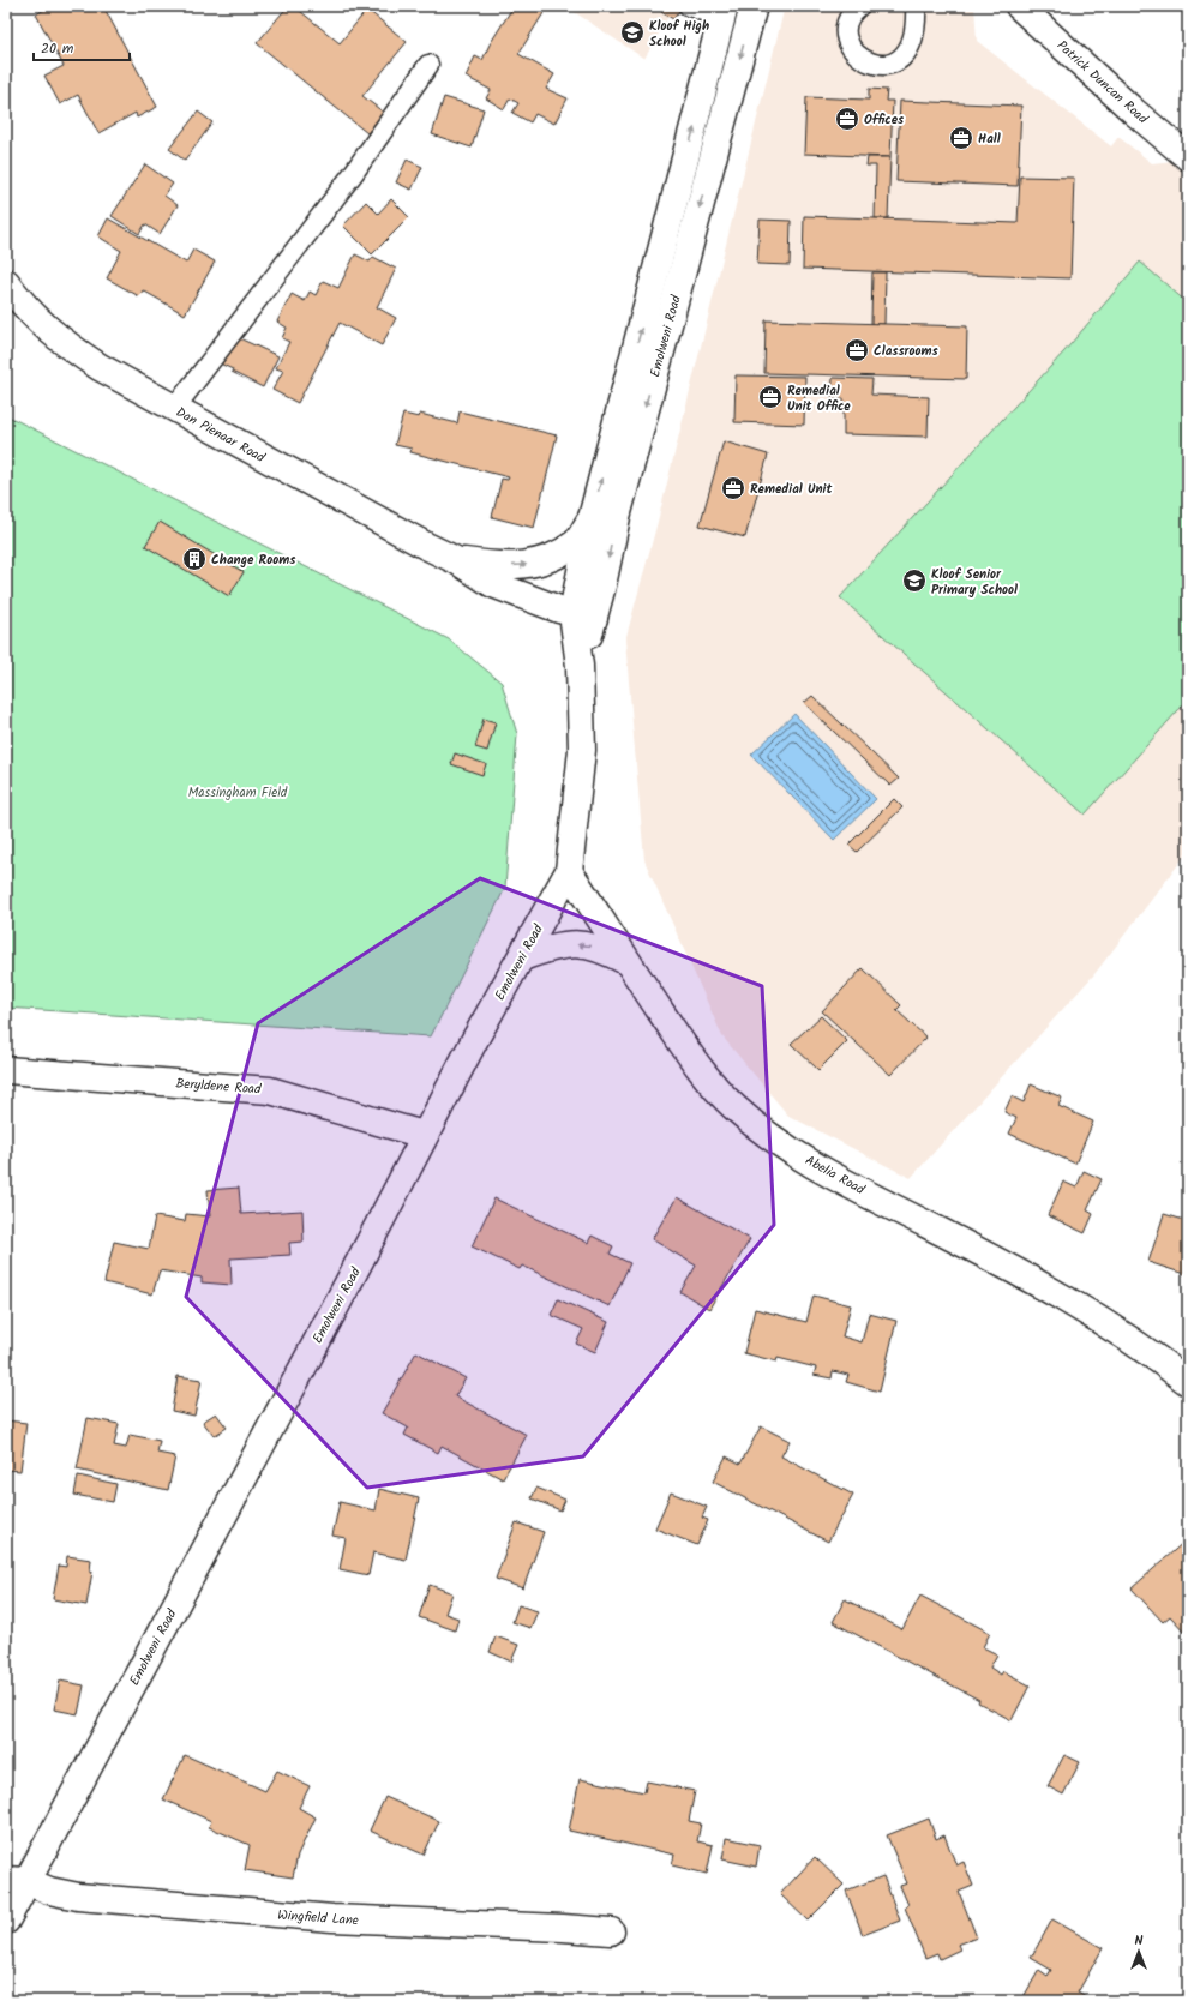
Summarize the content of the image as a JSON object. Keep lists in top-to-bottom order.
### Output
{
  "streets": {
    "street": [
      "Patrick Duncan Road",
      "Emolweni Road",
      "Dan Pienaar Road",
      "Beryldene Road",
      "Abelia Road",
      "Wingfield Lane"
    ]
  },
  "crossings": [
    ["Emolweni Road", "Dan Pienaar Road"],
    ["Emolweni Road", "Beryldene Road"],
    ["Emolweni Road", "Abelia Road"],
    ["Emolweni Road", "Wingfield Lane"]
  ],
  "parks": ["Massingham Field"],
  "places": {
    "school or university": ["Kloof High School", "Kloof Senior Primary School"],
    "office": [
      "Offices",
      "Hall",
      "Classrooms",
      "Remedial Unit Office",
      "Remedial Unit"
    ],
    "building": ["Change Rooms"]
  },
  "scale_bar": "20 m",
  "north": "top"
}
